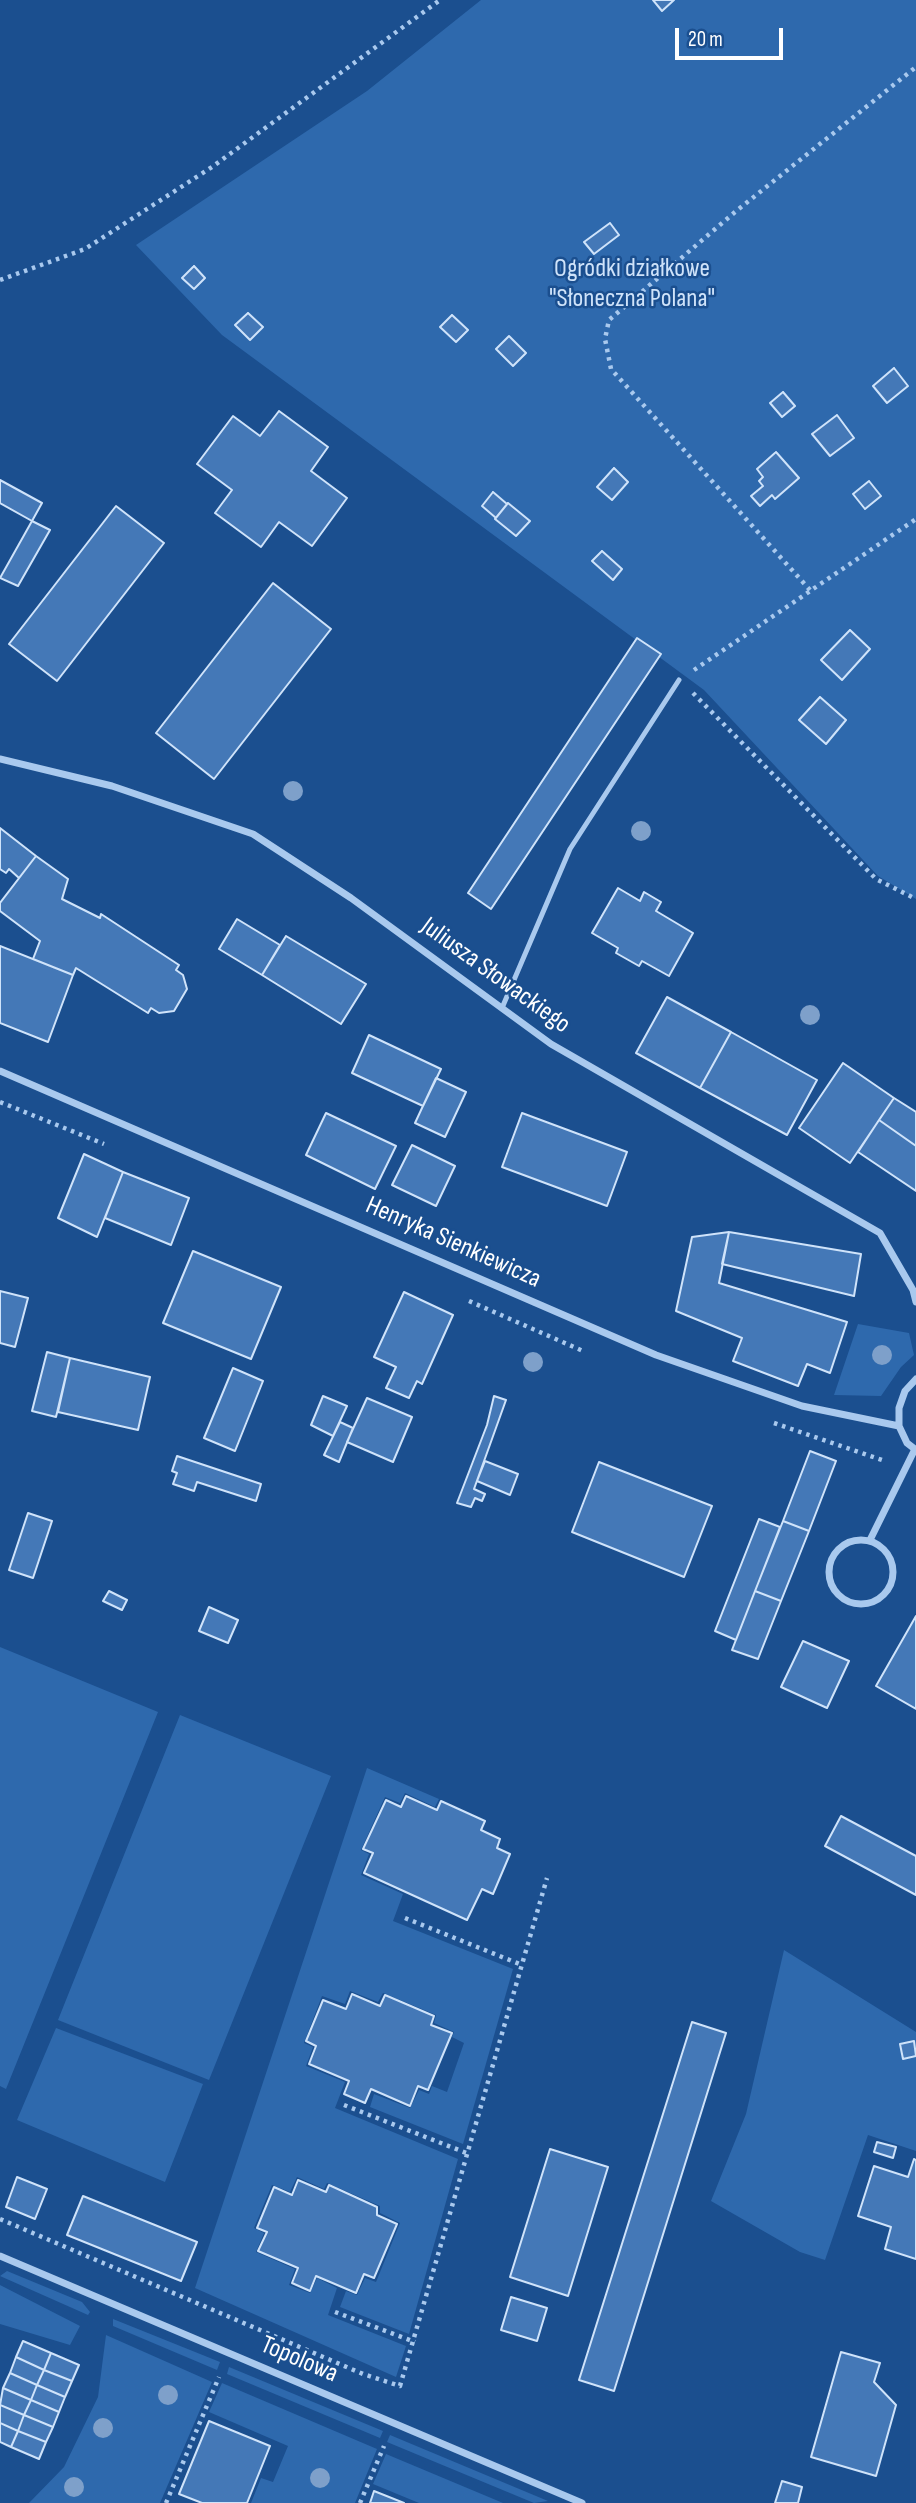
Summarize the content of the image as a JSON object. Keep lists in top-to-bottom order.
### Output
{
  "streets": {
    "street": ["Juliusza Słowackiego", "Henryka Sienkiewicza", "Topolowa"]
  },
  "parks": ["Ogródki działkowe \"Słoneczna Polana\""],
  "scale_bar": "20 m"
}
